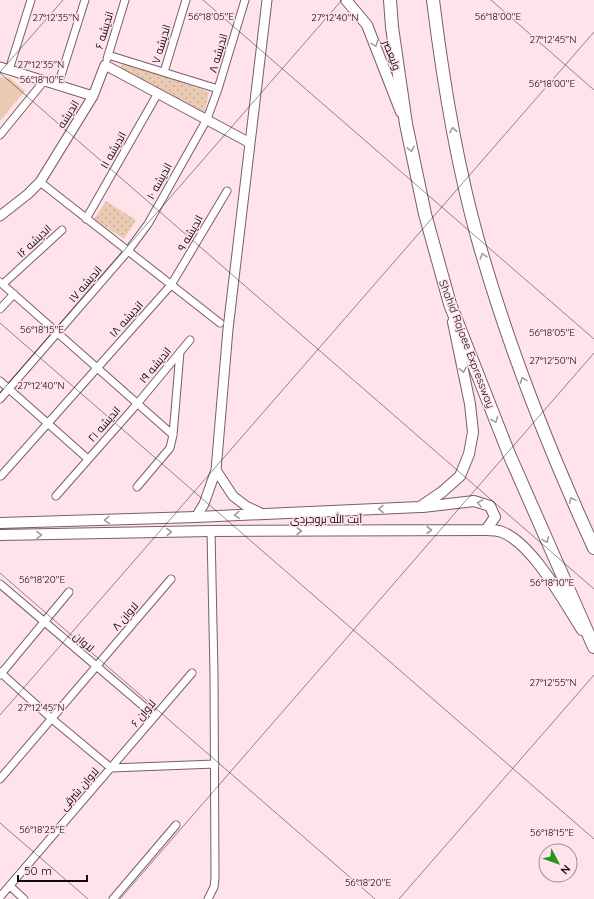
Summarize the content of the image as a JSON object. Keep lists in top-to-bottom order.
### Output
{
  "streets": {
    "highway": ["Shahid Rajaee Expressway"],
    "main road": ["ولیعصر", "آیت الله بروجردی"],
    "street": [
      "اندیشه ۶",
      "اندیشه ۷",
      "اندیشه ۸",
      "اندیشه",
      "اندیشه ۱۱",
      "اندیشه ۱۰",
      "اندیشه ۹",
      "اندیشه ۱۶",
      "اندیشه ۱۷",
      "اندیشه ۱۸",
      "اندیشه ۱۹",
      "اندیشه ۲۱",
      "لاوان ۸",
      "لاوان",
      "لاوان ۶",
      "لاوان شرقی"
    ]
  },
  "crossings": [
    ["اندیشه ۸", "اندیشه ۱۰"],
    ["ولیعصر", "Shahid Rajaee Expressway"],
    ["اندیشه ۱۰", "اندیشه ۱۷"],
    ["اندیشه ۹", "اندیشه ۱۸"],
    ["Shahid Rajaee Expressway", "آیت الله بروجردی"],
    ["اندیشه ۱۹", "اندیشه ۲۱"],
    ["لاوان ۸", "لاوان"],
    ["لاوان ۸", "لاوان شرقی"],
    ["لاوان", "لاوان ۶"],
    ["لاوان ۶", "لاوان شرقی"]
  ],
  "one_way": ["ولیعصر"],
  "scale_bar": "50 m",
  "north": "bottom right",
  "coordinates": [
    "56°18'05\"E",
    "56°18'00\"E",
    "27°12'35\"N",
    "27°12'40\"N",
    "27°12'45\"N",
    "56°18'10\"E",
    "56°18'15\"E",
    "27°12'50\"N",
    "56°18'20\"E",
    "27°12'55\"N",
    "56°18'25\"E"
  ]
}
